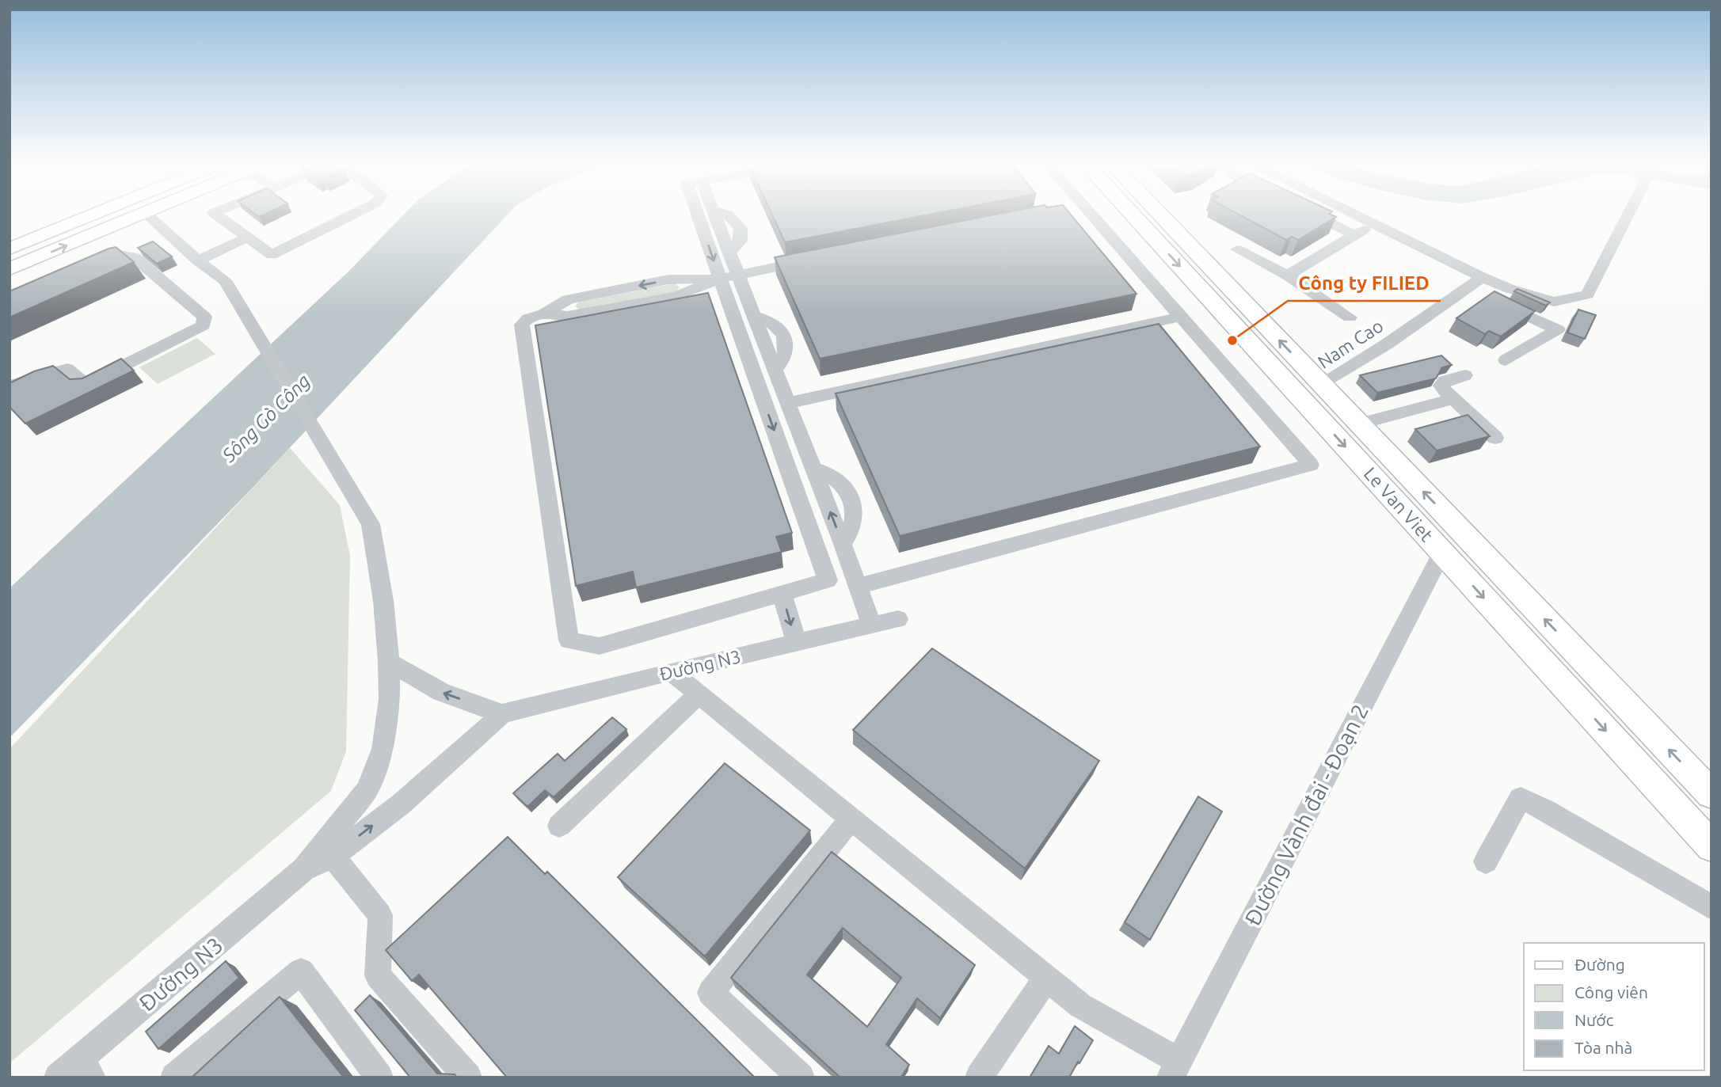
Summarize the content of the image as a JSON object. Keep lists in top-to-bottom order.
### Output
{
  "streets": {
    "main road": ["Le Van Viet"],
    "street": ["Nam Cao", "Đường N3", "Đường Vành đai - Đoạn 2"]
  },
  "crossings": [
    ["Nam Cao", "Le Van Viet"],
    ["Le Van Viet", "Đường Vành đai - Đoạn 2"]
  ],
  "water": ["Sông Gò Công"],
  "places": ["Công ty FILIED"],
  "legend": [
    "Đường",
    "Công viên",
    "Nước",
    "Tòa nhà"
  ]
}
